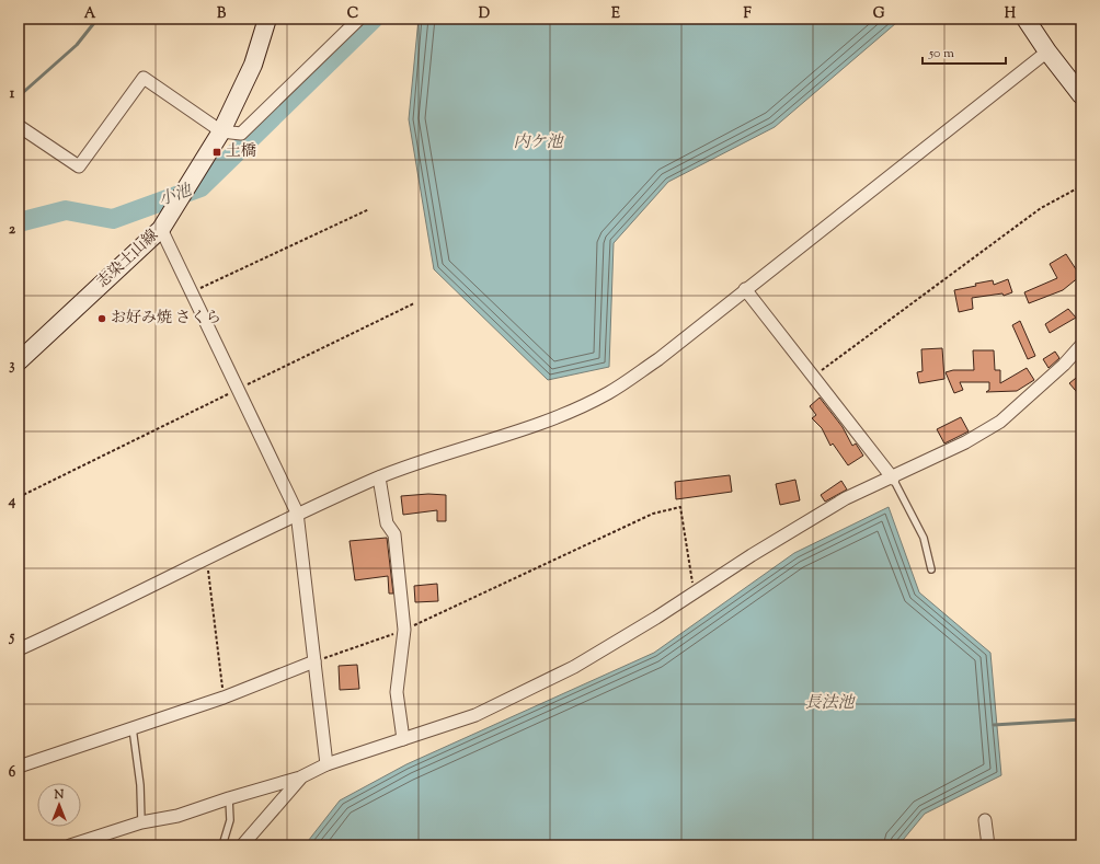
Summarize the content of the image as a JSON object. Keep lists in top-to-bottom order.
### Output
{
  "streets": {
    "main road": ["志染土山線"]
  },
  "water": ["内ケ池", "小池", "長法池"],
  "places": {
    "transit": ["土橋"],
    "other": ["お好み焼 さくら"]
  },
  "scale_bar": "50 m",
  "north": "top",
  "grid": {
    "columns": [
      "A",
      "B",
      "C",
      "D",
      "E",
      "F",
      "G",
      "H"
    ],
    "rows": [
      "1",
      "2",
      "3",
      "4",
      "5",
      "6"
    ]
  }
}
